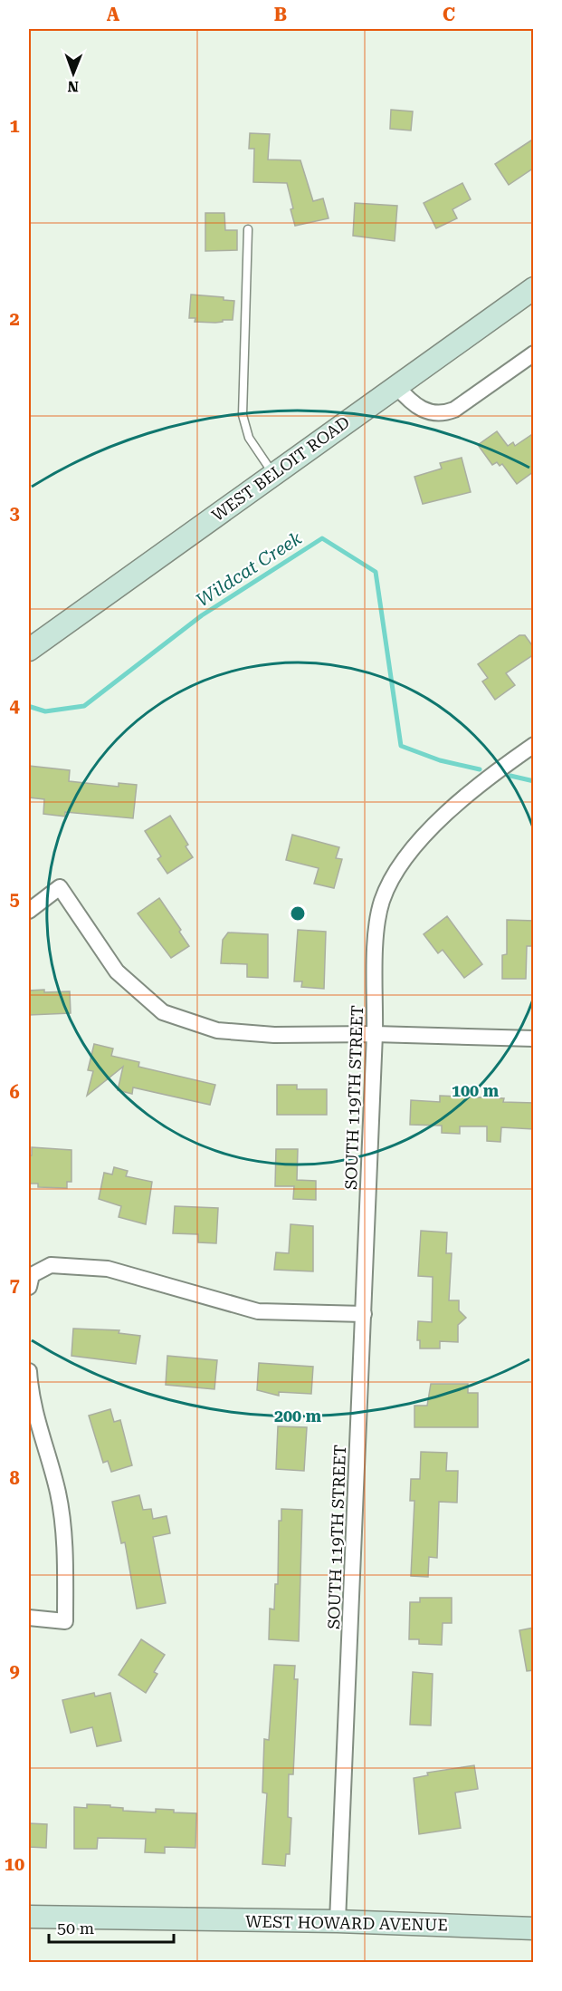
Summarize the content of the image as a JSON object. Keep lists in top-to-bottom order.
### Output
{
  "streets": {
    "main road": ["WEST BELOIT ROAD", "WEST HOWARD AVENUE"],
    "street": ["SOUTH 119TH STREET"]
  },
  "crossings": [
    ["SOUTH 119TH STREET", "WEST HOWARD AVENUE"]
  ],
  "water": ["Wildcat Creek"],
  "scale_bar": "50 m",
  "north": "bottom",
  "grid": {
    "columns": ["A", "B", "C"],
    "rows": [
      "1",
      "2",
      "3",
      "4",
      "5",
      "6",
      "7",
      "8",
      "9",
      "10"
    ]
  },
  "rings": ["100 m", "200 m"]
}
